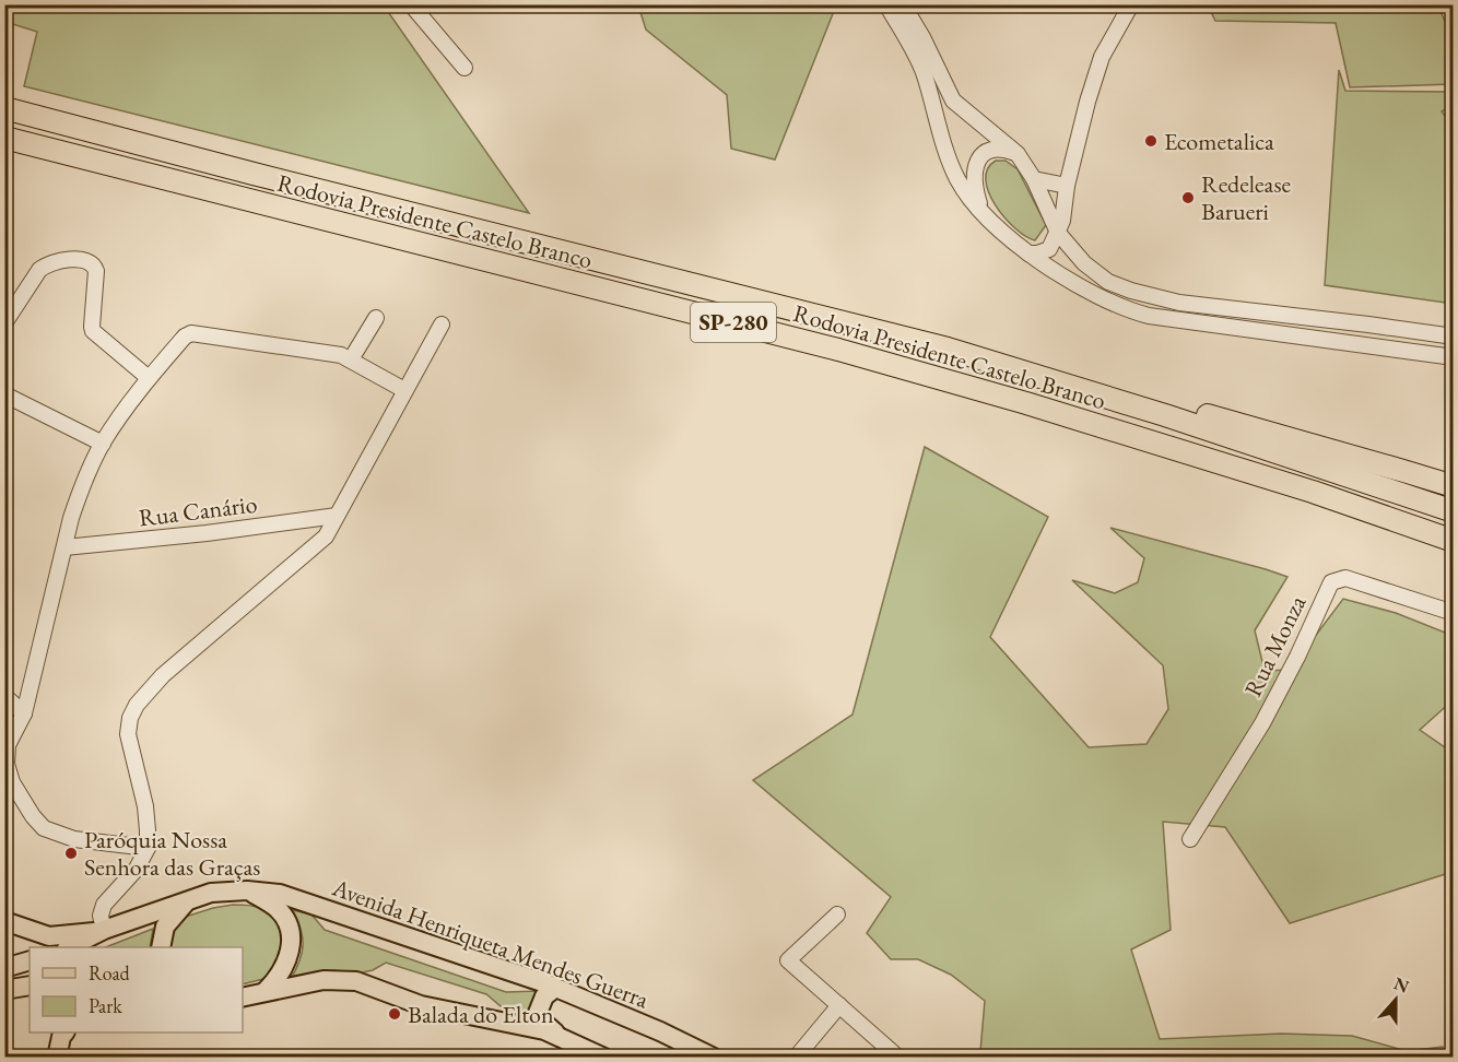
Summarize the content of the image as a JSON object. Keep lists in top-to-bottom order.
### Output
{
  "streets": {
    "highway": ["Rodovia Presidente Castelo Branco", "SP-280"],
    "main road": ["Avenida Henriqueta Mendes Guerra"],
    "street": ["Rua Canário", "Rua Monza"]
  },
  "places": [
    "Ecometalica",
    "Redelease Barueri",
    "Paróquia Nossa Senhora das Graças",
    "Balada do Elton"
  ],
  "legend": ["Road", "Park"],
  "north": "top"
}
